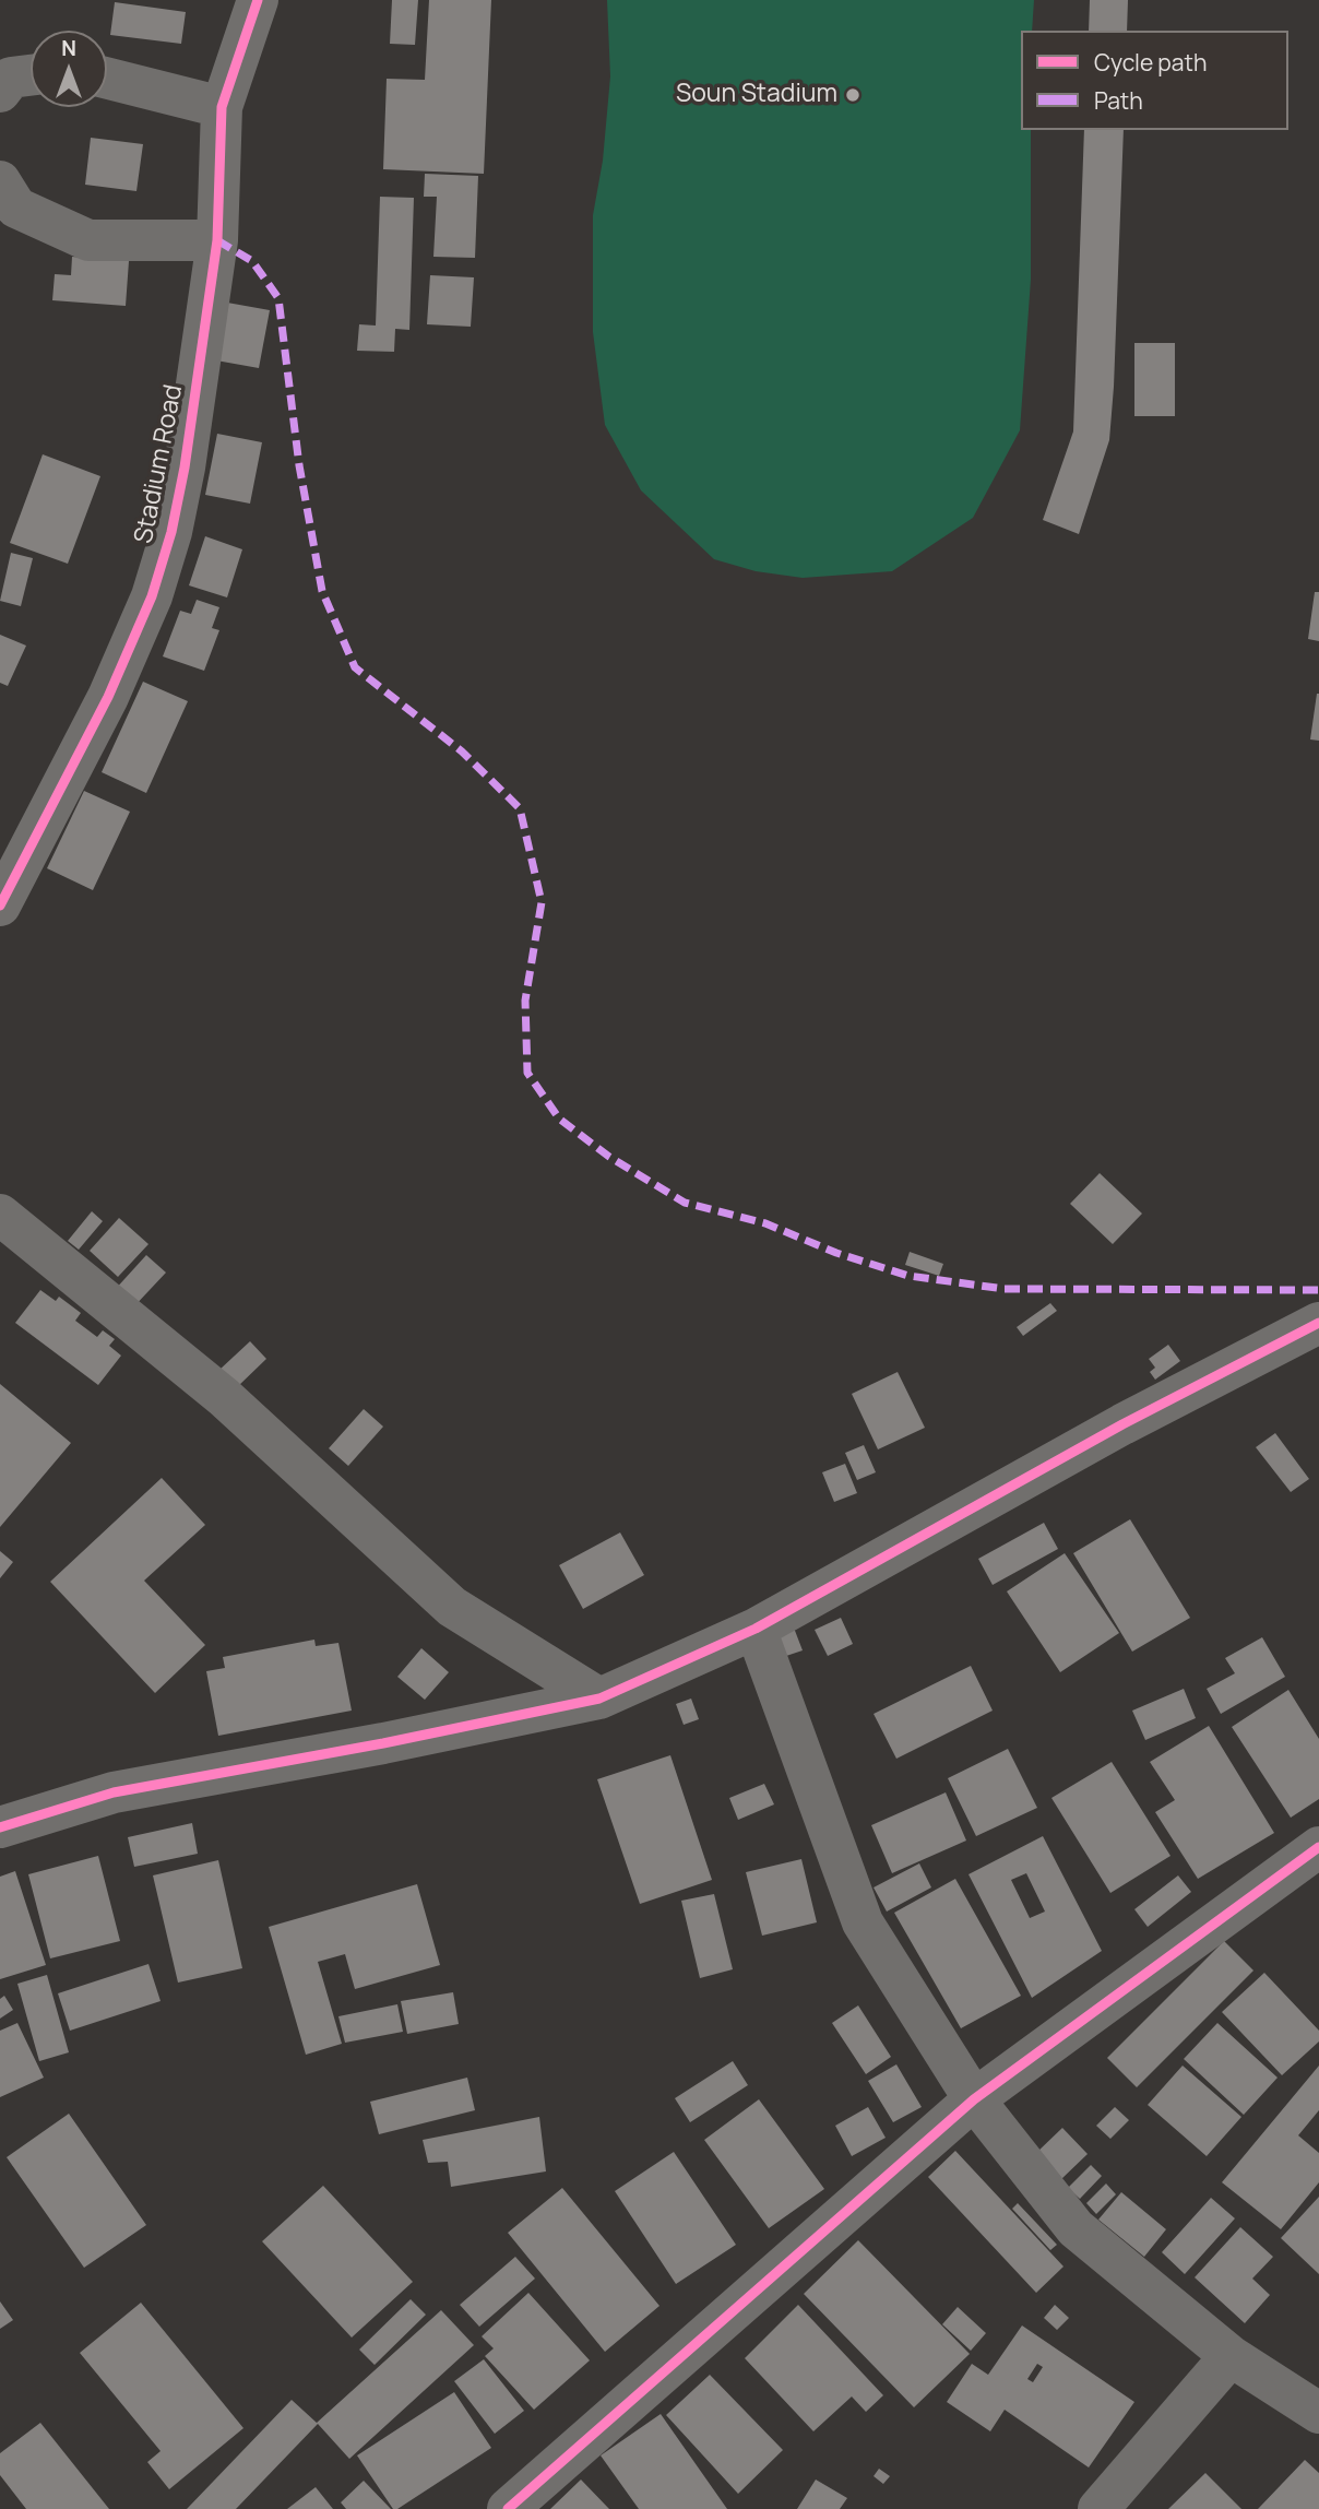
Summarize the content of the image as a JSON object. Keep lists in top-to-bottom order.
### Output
{
  "streets": {
    "street": ["Stadium Road"]
  },
  "places": ["Soun Stadium"],
  "legend": ["Cycle path", "Path"],
  "north": "top"
}
